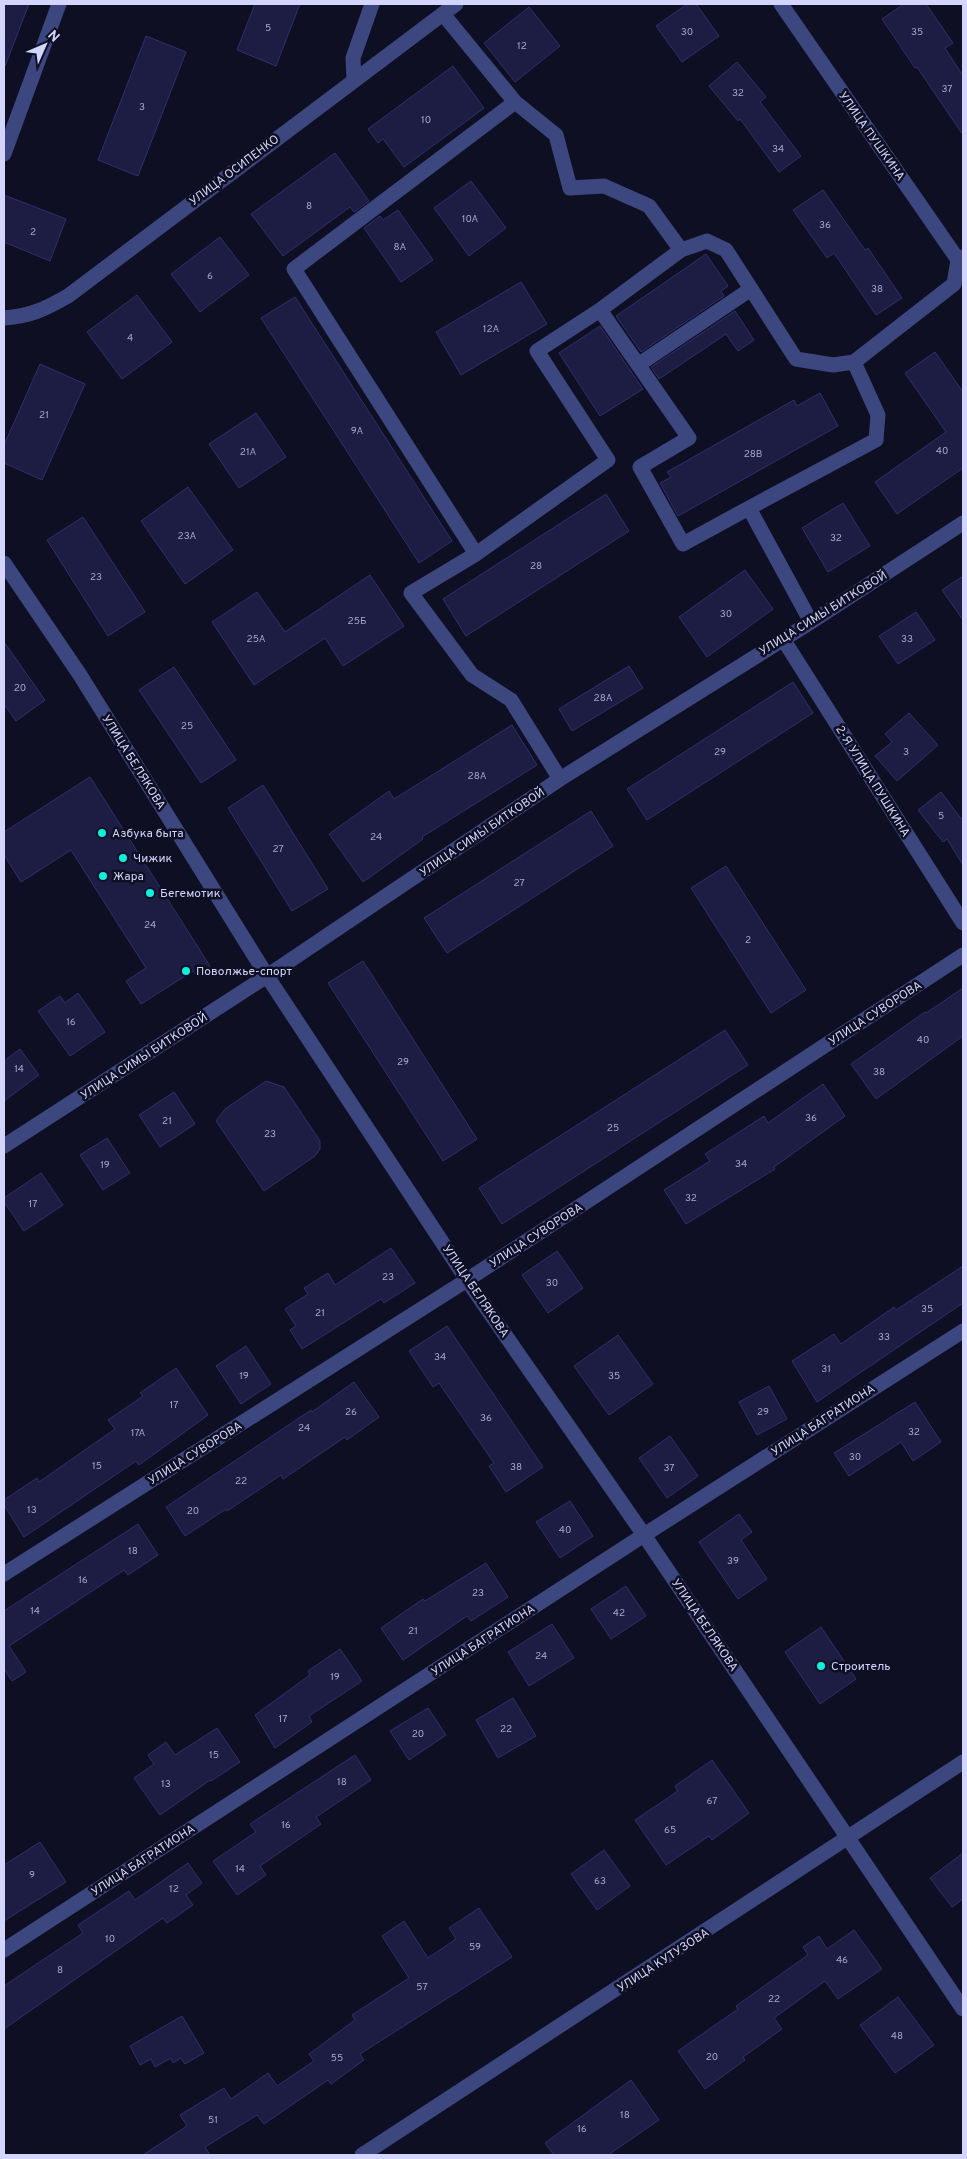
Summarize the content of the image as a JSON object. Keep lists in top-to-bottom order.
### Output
{
  "streets": {
    "street": [
      "УЛИЦА ПУШКИНА",
      "УЛИЦА ОСИПЕНКО",
      "УЛИЦА СИМЫ БИТКОВОЙ",
      "УЛИЦА БЕЛЯКОВА",
      "2-Я УЛИЦА ПУШКИНА",
      "УЛИЦА СУВОРОВА",
      "УЛИЦА БАГРАТИОНА",
      "УЛИЦА КУТУЗОВА"
    ]
  },
  "crossings": [
    ["УЛИЦА СИМЫ БИТКОВОЙ", "УЛИЦА БЕЛЯКОВА"],
    ["УЛИЦА СИМЫ БИТКОВОЙ", "2-Я УЛИЦА ПУШКИНА"],
    ["УЛИЦА БЕЛЯКОВА", "УЛИЦА СУВОРОВА"],
    ["УЛИЦА БЕЛЯКОВА", "УЛИЦА БАГРАТИОНА"],
    ["УЛИЦА БЕЛЯКОВА", "УЛИЦА КУТУЗОВА"]
  ],
  "places": [
    "Азбука быта",
    "Чижик",
    "Жара",
    "Бегемотик",
    "Поволжье-спорт",
    "Строитель"
  ],
  "house_numbers": [
    "5",
    "30",
    "35",
    "12",
    "37",
    "32",
    "3",
    "10",
    "34",
    "8",
    "10А",
    "36",
    "2",
    "8А",
    "6",
    "38",
    "12А",
    "4",
    "21",
    "9А",
    "40",
    "21А",
    "28В",
    "23А",
    "32",
    "28",
    "23",
    "30",
    "25Б",
    "25А",
    "33",
    "20",
    "28А",
    "25",
    "29",
    "3",
    "28А",
    "5",
    "24",
    "27",
    "27",
    "24",
    "2",
    "16",
    "40",
    "29",
    "14",
    "38",
    "36",
    "21",
    "25",
    "23",
    "34",
    "19",
    "32",
    "17",
    "23",
    "30",
    "35",
    "21",
    "33",
    "34",
    "31",
    "19",
    "35",
    "17",
    "26",
    "29",
    "36",
    "24",
    "32",
    "17А",
    "30",
    "15",
    "38",
    "37",
    "22",
    "13",
    "20",
    "40",
    "18",
    "39",
    "16",
    "23",
    "14",
    "42",
    "21",
    "24",
    "19",
    "17",
    "22",
    "20",
    "15",
    "18",
    "13",
    "67",
    "16",
    "65",
    "14",
    "9",
    "63",
    "12",
    "10",
    "59",
    "46",
    "8",
    "57",
    "22",
    "48",
    "20",
    "55",
    "18",
    "51",
    "16"
  ],
  "north": "top right"
}
